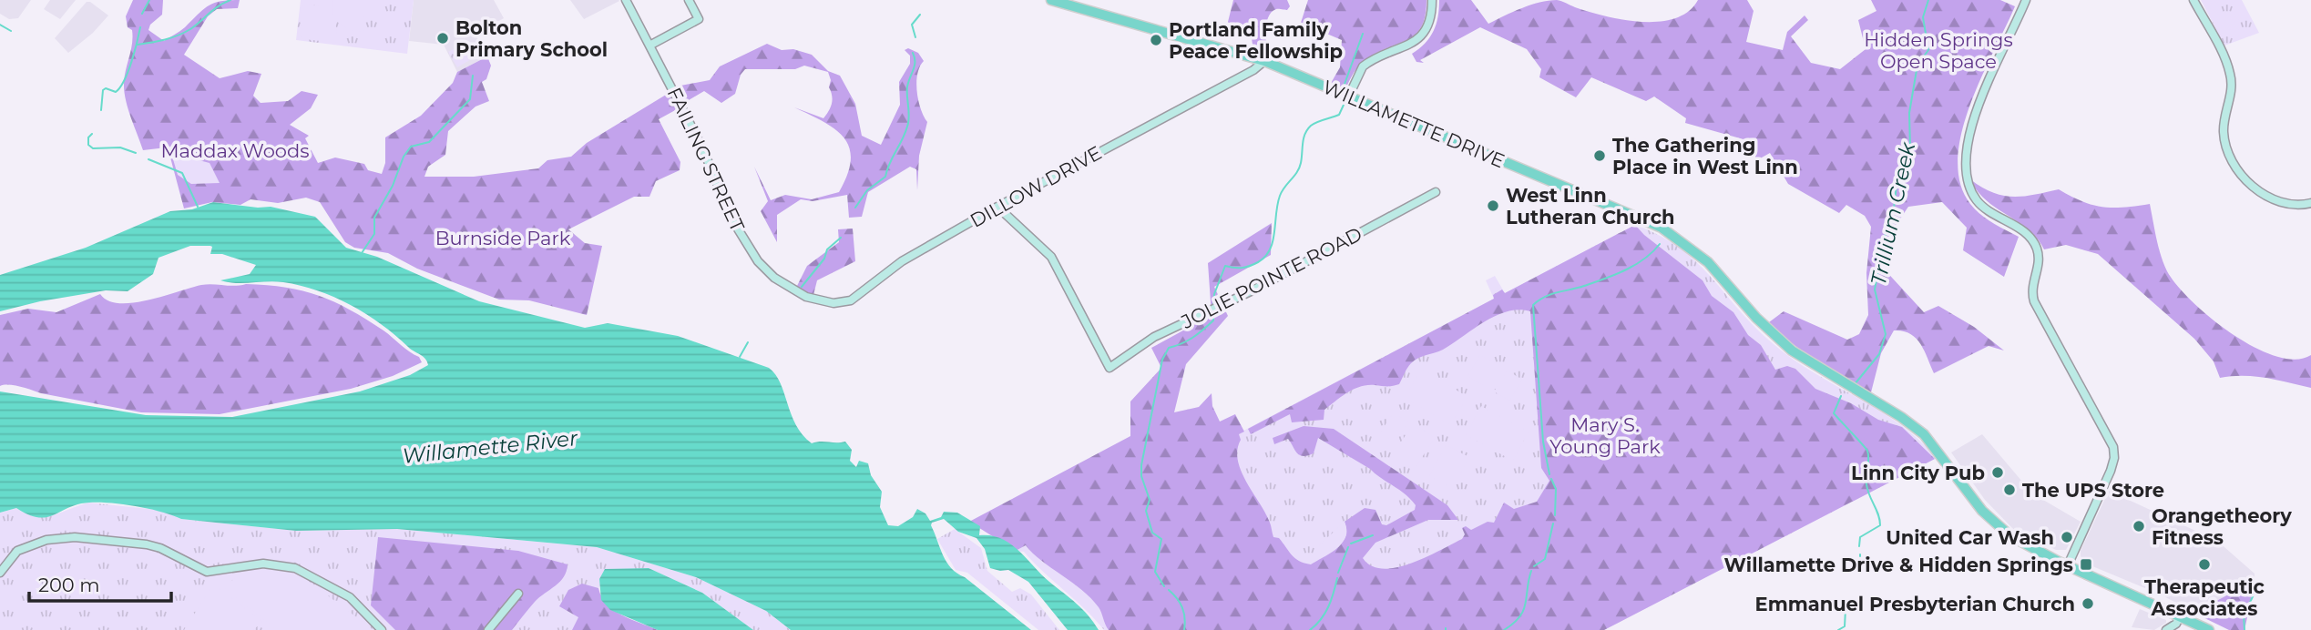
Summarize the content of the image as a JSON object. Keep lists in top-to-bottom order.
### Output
{
  "streets": {
    "main road": ["WILLAMETTE DRIVE"],
    "street": ["FAILING STREET", "DILLOW DRIVE", "JOLIE POINTE ROAD"]
  },
  "crossings": [
    ["WILLAMETTE DRIVE", "DILLOW DRIVE"],
    ["FAILING STREET", "DILLOW DRIVE"],
    ["DILLOW DRIVE", "JOLIE POINTE ROAD"]
  ],
  "water": ["Trillium Creek", "Willamette River"],
  "parks": [
    "Hidden Springs Open Space",
    "Maddax Woods",
    "Burnside Park",
    "Mary S. Young Park"
  ],
  "places": {
    "other": [
      "Bolton Primary School",
      "Portland Family Peace Fellowship",
      "The Gathering Place in West Linn",
      "West Linn Lutheran Church",
      "Linn City Pub",
      "The UPS Store",
      "Orangetheory Fitness",
      "United Car Wash",
      "Therapeutic Associates",
      "Emmanuel Presbyterian Church"
    ],
    "transit": ["Willamette Drive & Hidden Springs"]
  },
  "scale_bar": "200 m"
}
